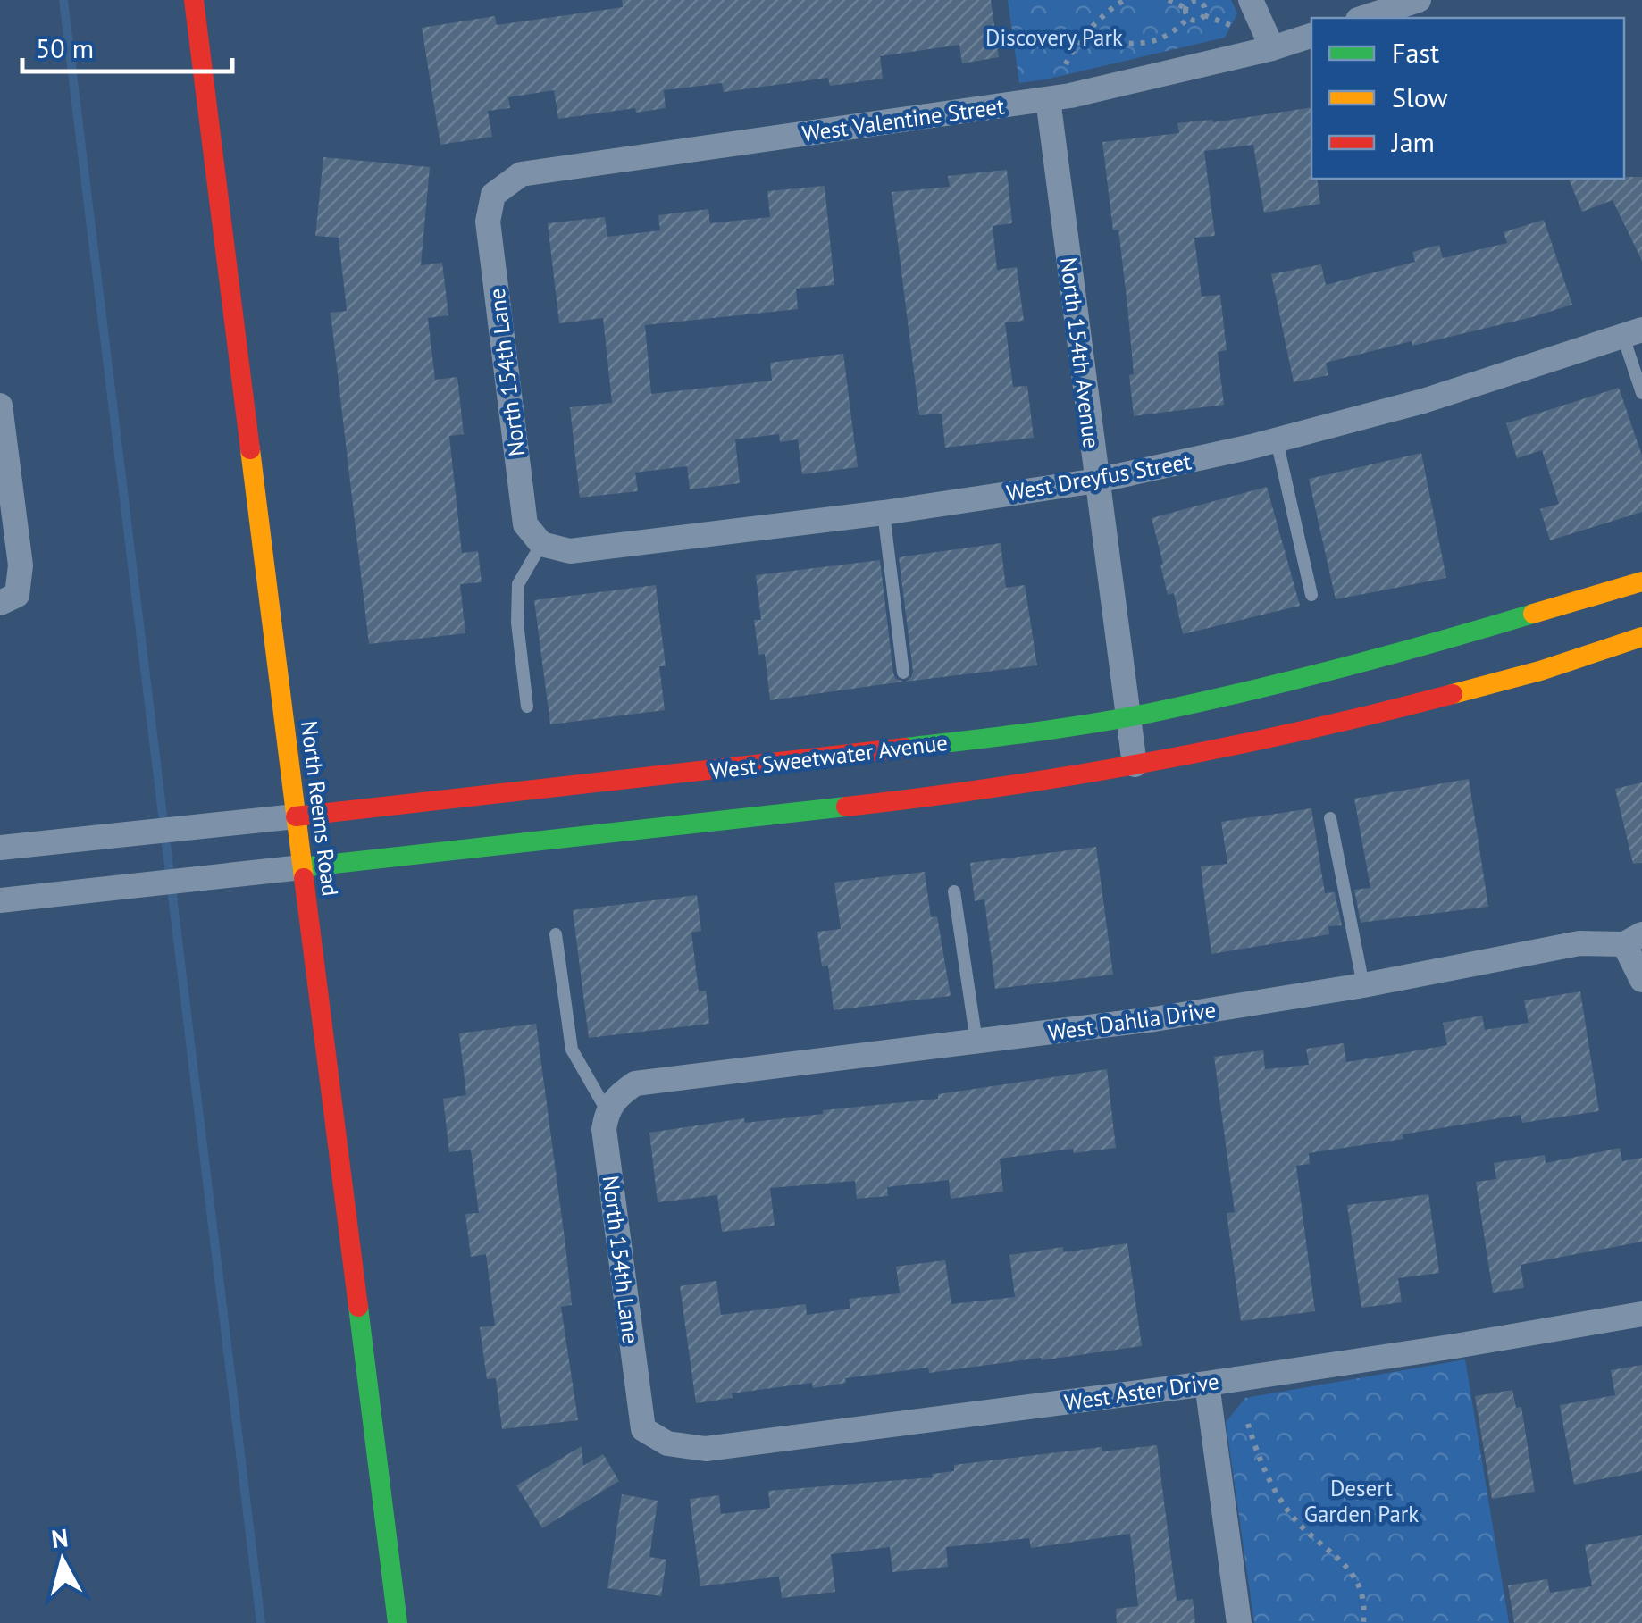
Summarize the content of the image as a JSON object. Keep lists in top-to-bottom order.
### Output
{
  "streets": {
    "street": [
      "West Valentine Street",
      "North 154th Avenue",
      "North 154th Lane",
      "West Dreyfus Street",
      "West Sweetwater Avenue",
      "North Reems Road",
      "West Dahlia Drive",
      "West Aster Drive"
    ]
  },
  "crossings": [
    ["West Valentine Street", "North 154th Avenue"],
    ["West Valentine Street", "North 154th Lane"],
    ["North 154th Avenue", "West Dreyfus Street"],
    ["North 154th Avenue", "West Sweetwater Avenue"],
    ["North 154th Lane", "West Dreyfus Street"],
    ["North 154th Lane", "West Dahlia Drive"],
    ["North 154th Lane", "West Aster Drive"],
    ["West Sweetwater Avenue", "North Reems Road"]
  ],
  "parks": ["Discovery Park", "Desert Garden Park"],
  "legend": ["Fast", "Slow", "Jam"],
  "scale_bar": "50 m",
  "north": "top"
}
